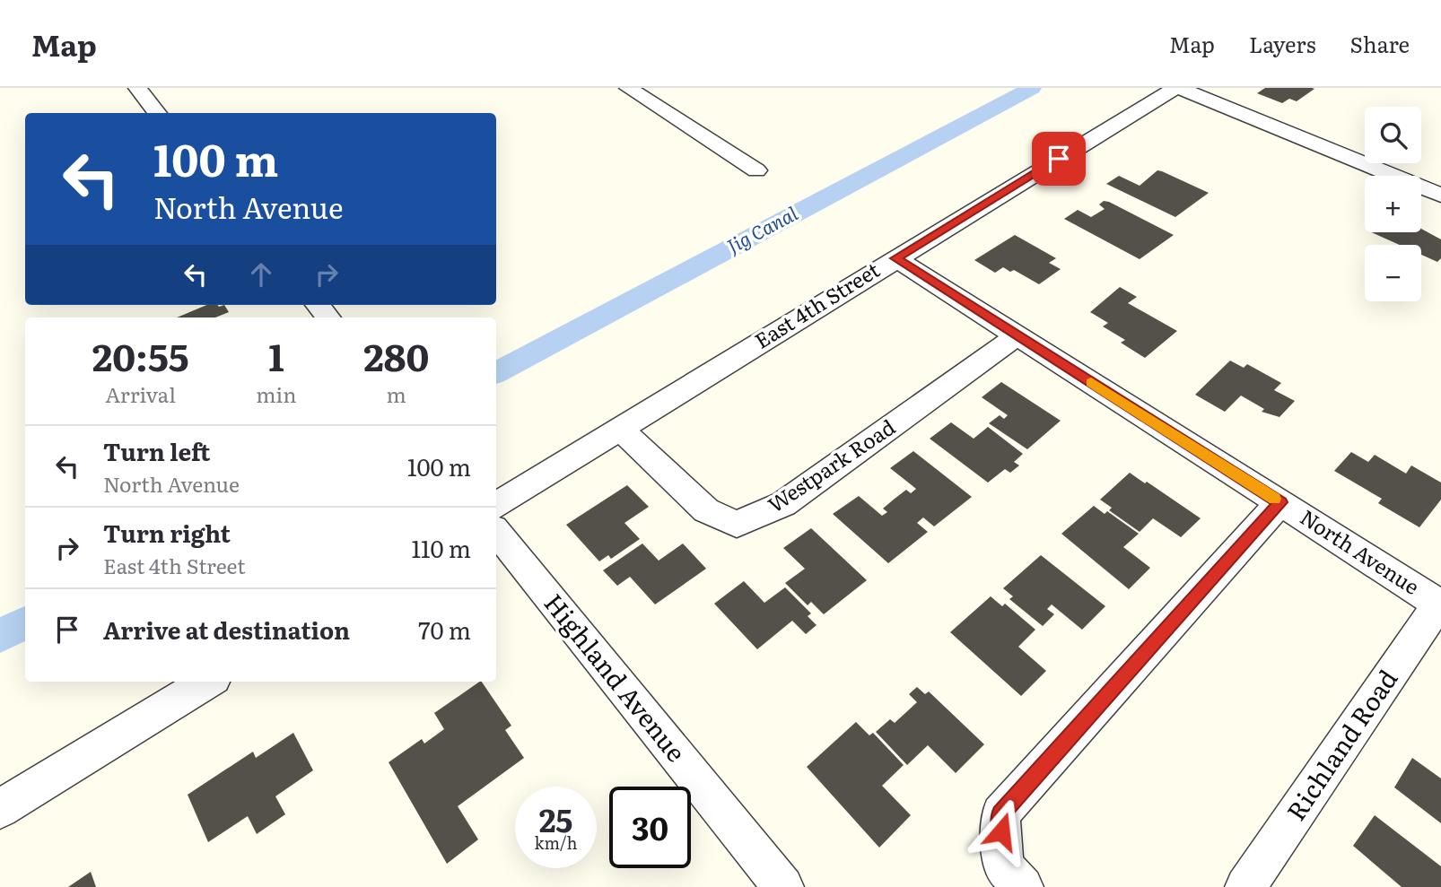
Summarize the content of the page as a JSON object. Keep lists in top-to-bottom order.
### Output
{
  "streets": {
    "street": [
      "East 4th Street",
      "Westpark Road",
      "North Avenue",
      "Highland Avenue",
      "Richland Road"
    ]
  },
  "crossings": [
    ["East 4th Street", "Westpark Road"],
    ["East 4th Street", "North Avenue"],
    ["Westpark Road", "North Avenue"],
    ["North Avenue", "Richland Road"]
  ],
  "water": ["Jig Canal"],
  "page": {
    "header": "Map",
    "nav": ["Map", "Layers", "Share"],
    "map_buttons": ["+", "−"],
    "turn": ["100 m", "North Avenue"],
    "eta": [
      "20:55",
      "Arrival",
      "1",
      "min",
      "280",
      "m"
    ],
    "list": [
      {
        "name": "Turn left",
        "note": "North Avenue",
        "value": "100 m"
      },
      {
        "name": "Turn right",
        "note": "East 4th Street",
        "value": "110 m"
      },
      {
        "name": "Arrive at destination",
        "value": "70 m"
      }
    ],
    "speed": "25 km/h",
    "limit": "30"
  }
}
